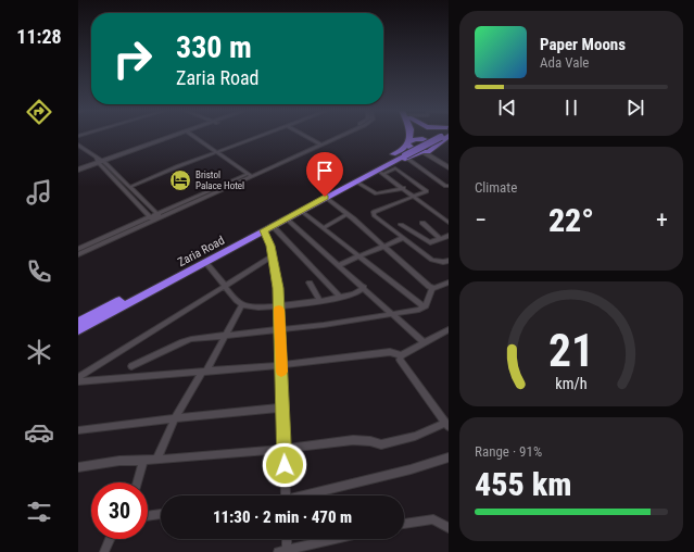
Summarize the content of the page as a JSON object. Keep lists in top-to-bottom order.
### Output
{
  "streets": {
    "highway": ["Zaria Road"]
  },
  "places": {
    "hotel": ["Bristol Palace Hotel"]
  },
  "page": {
    "tabs": "11:28",
    "turn": ["330 m", "Zaria Road"],
    "song": ["Paper Moons", "Ada Vale"],
    "tile": [
      "Climate",
      ["Range · 91%", "455 km"]
    ],
    "heat": ["−", "22°", "+"],
    "limit": "30",
    "trip": "11:30 · 2 min · 470 m",
    "gauge": ["21", "km/h"]
  }
}
